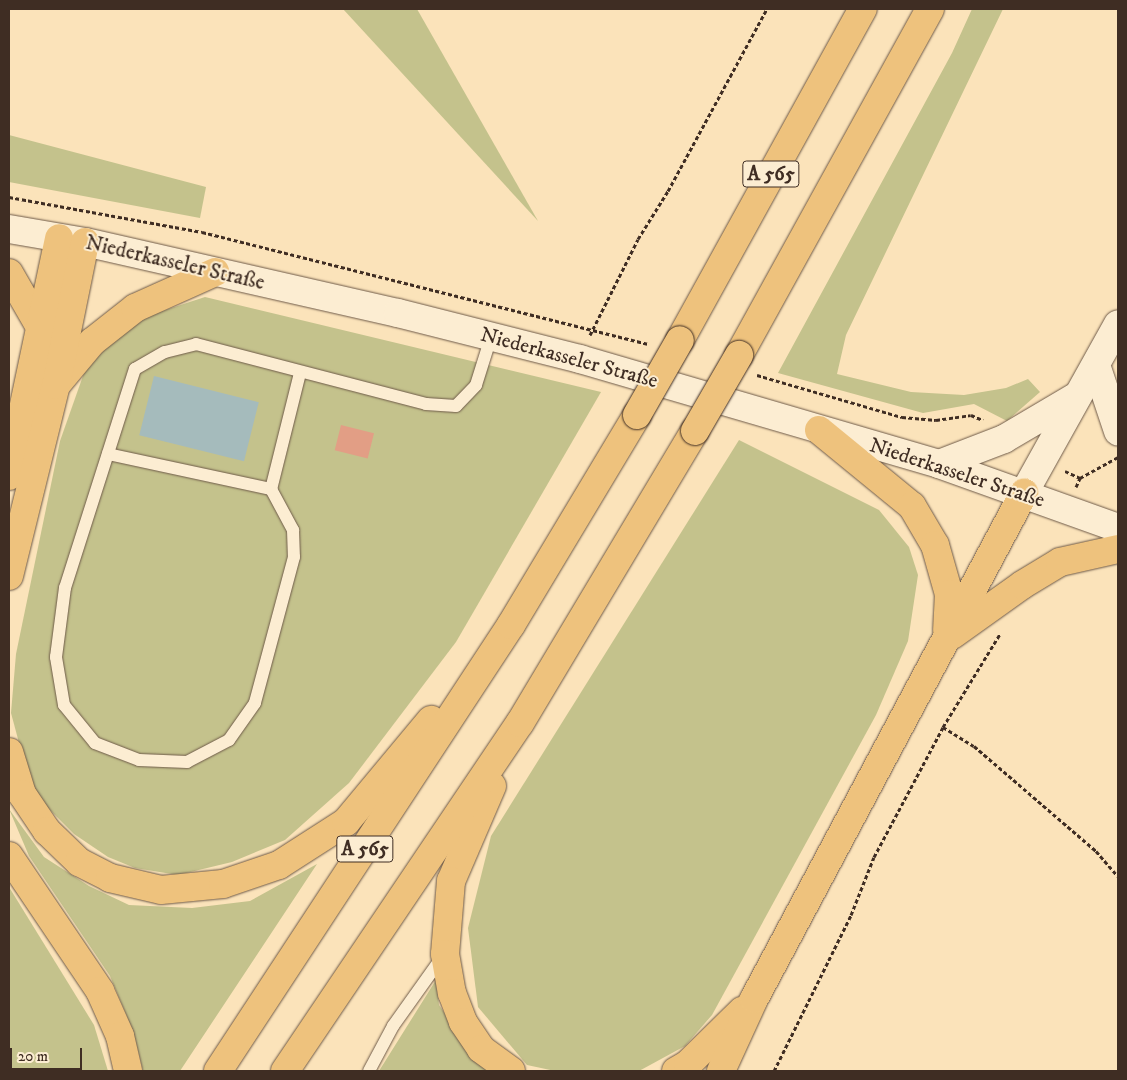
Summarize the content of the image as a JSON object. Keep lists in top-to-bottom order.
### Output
{
  "streets": {
    "highway": ["A 565"],
    "main road": ["Niederkasseler Straße"]
  },
  "scale_bar": "20 m"
}
